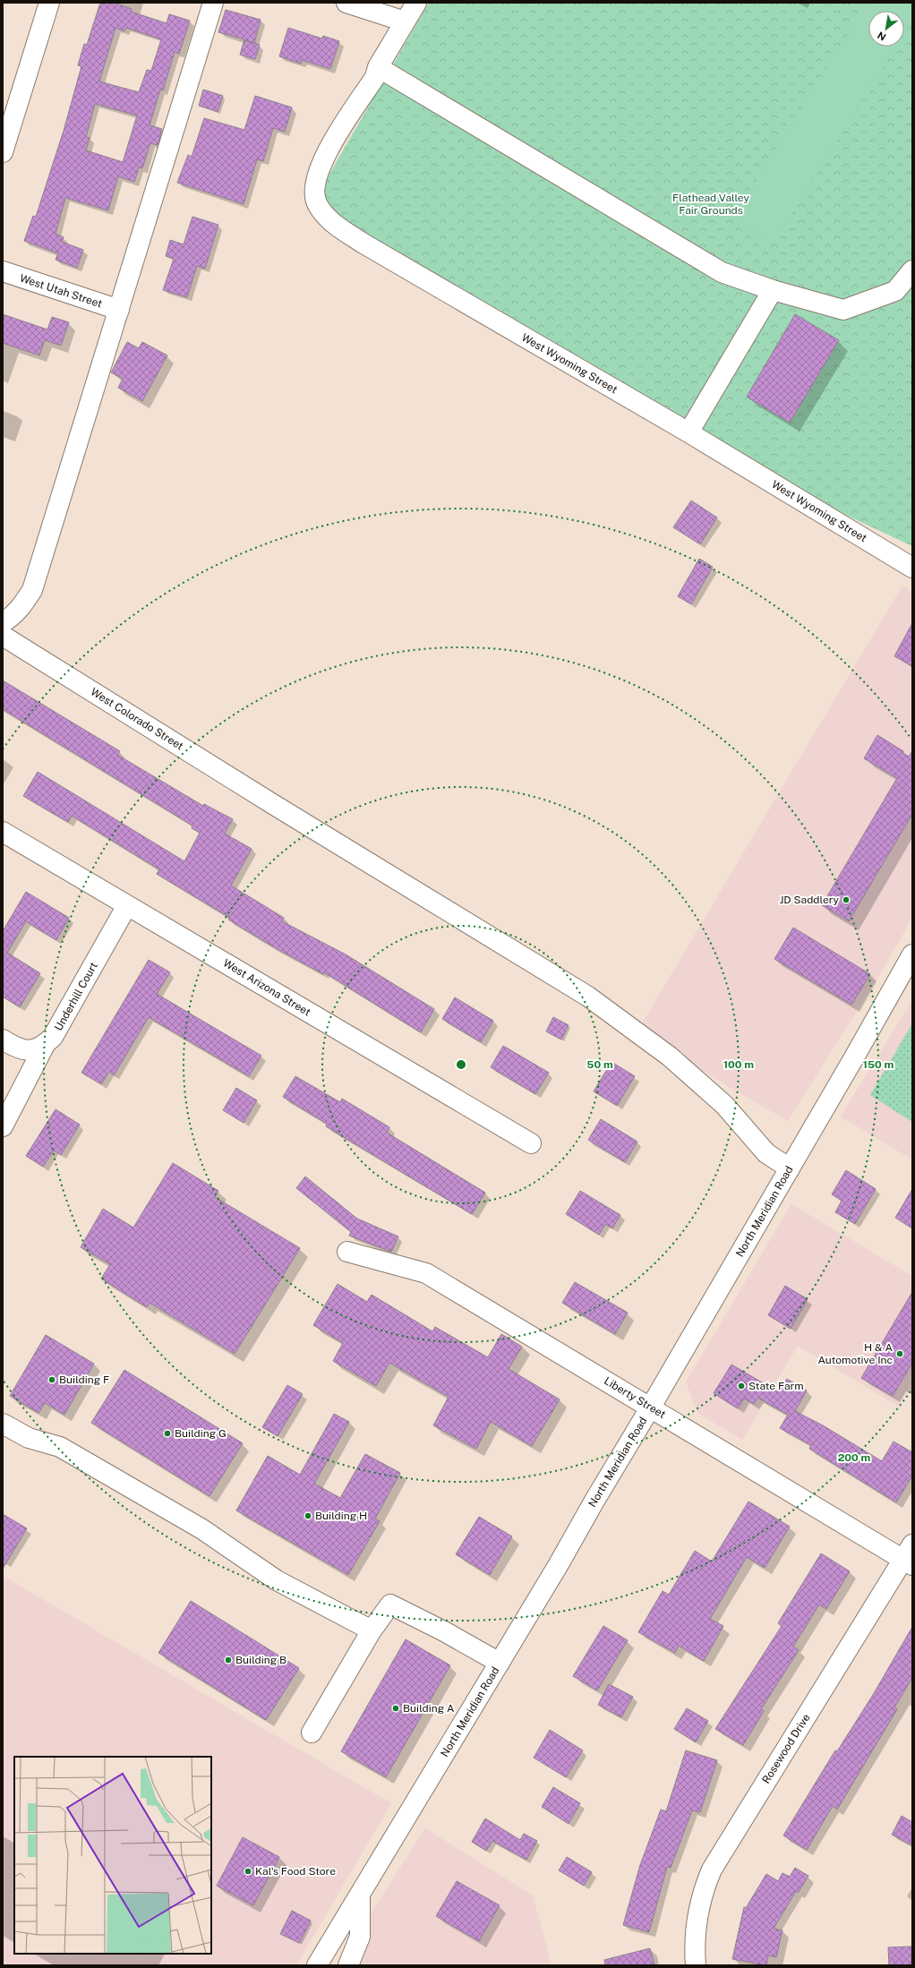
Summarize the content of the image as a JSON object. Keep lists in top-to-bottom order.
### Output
{
  "streets": {
    "street": [
      "West Utah Street",
      "West Wyoming Street",
      "West Colorado Street",
      "West Arizona Street",
      "Underhill Court",
      "North Meridian Road",
      "Liberty Street",
      "Rosewood Drive"
    ]
  },
  "crossings": [
    ["West Colorado Street", "North Meridian Road"],
    ["West Arizona Street", "Underhill Court"],
    ["North Meridian Road", "Liberty Street"],
    ["Liberty Street", "Rosewood Drive"]
  ],
  "parks": ["Flathead Valley Fair Grounds"],
  "places": [
    "JD Saddlery",
    "H & A Automotive Inc",
    "Building F",
    "State Farm",
    "Building G",
    "Building H",
    "Building B",
    "Building A",
    "Kal's Food Store"
  ],
  "north": "bottom left",
  "rings": [
    "50 m",
    "100 m",
    "150 m",
    "200 m"
  ]
}
